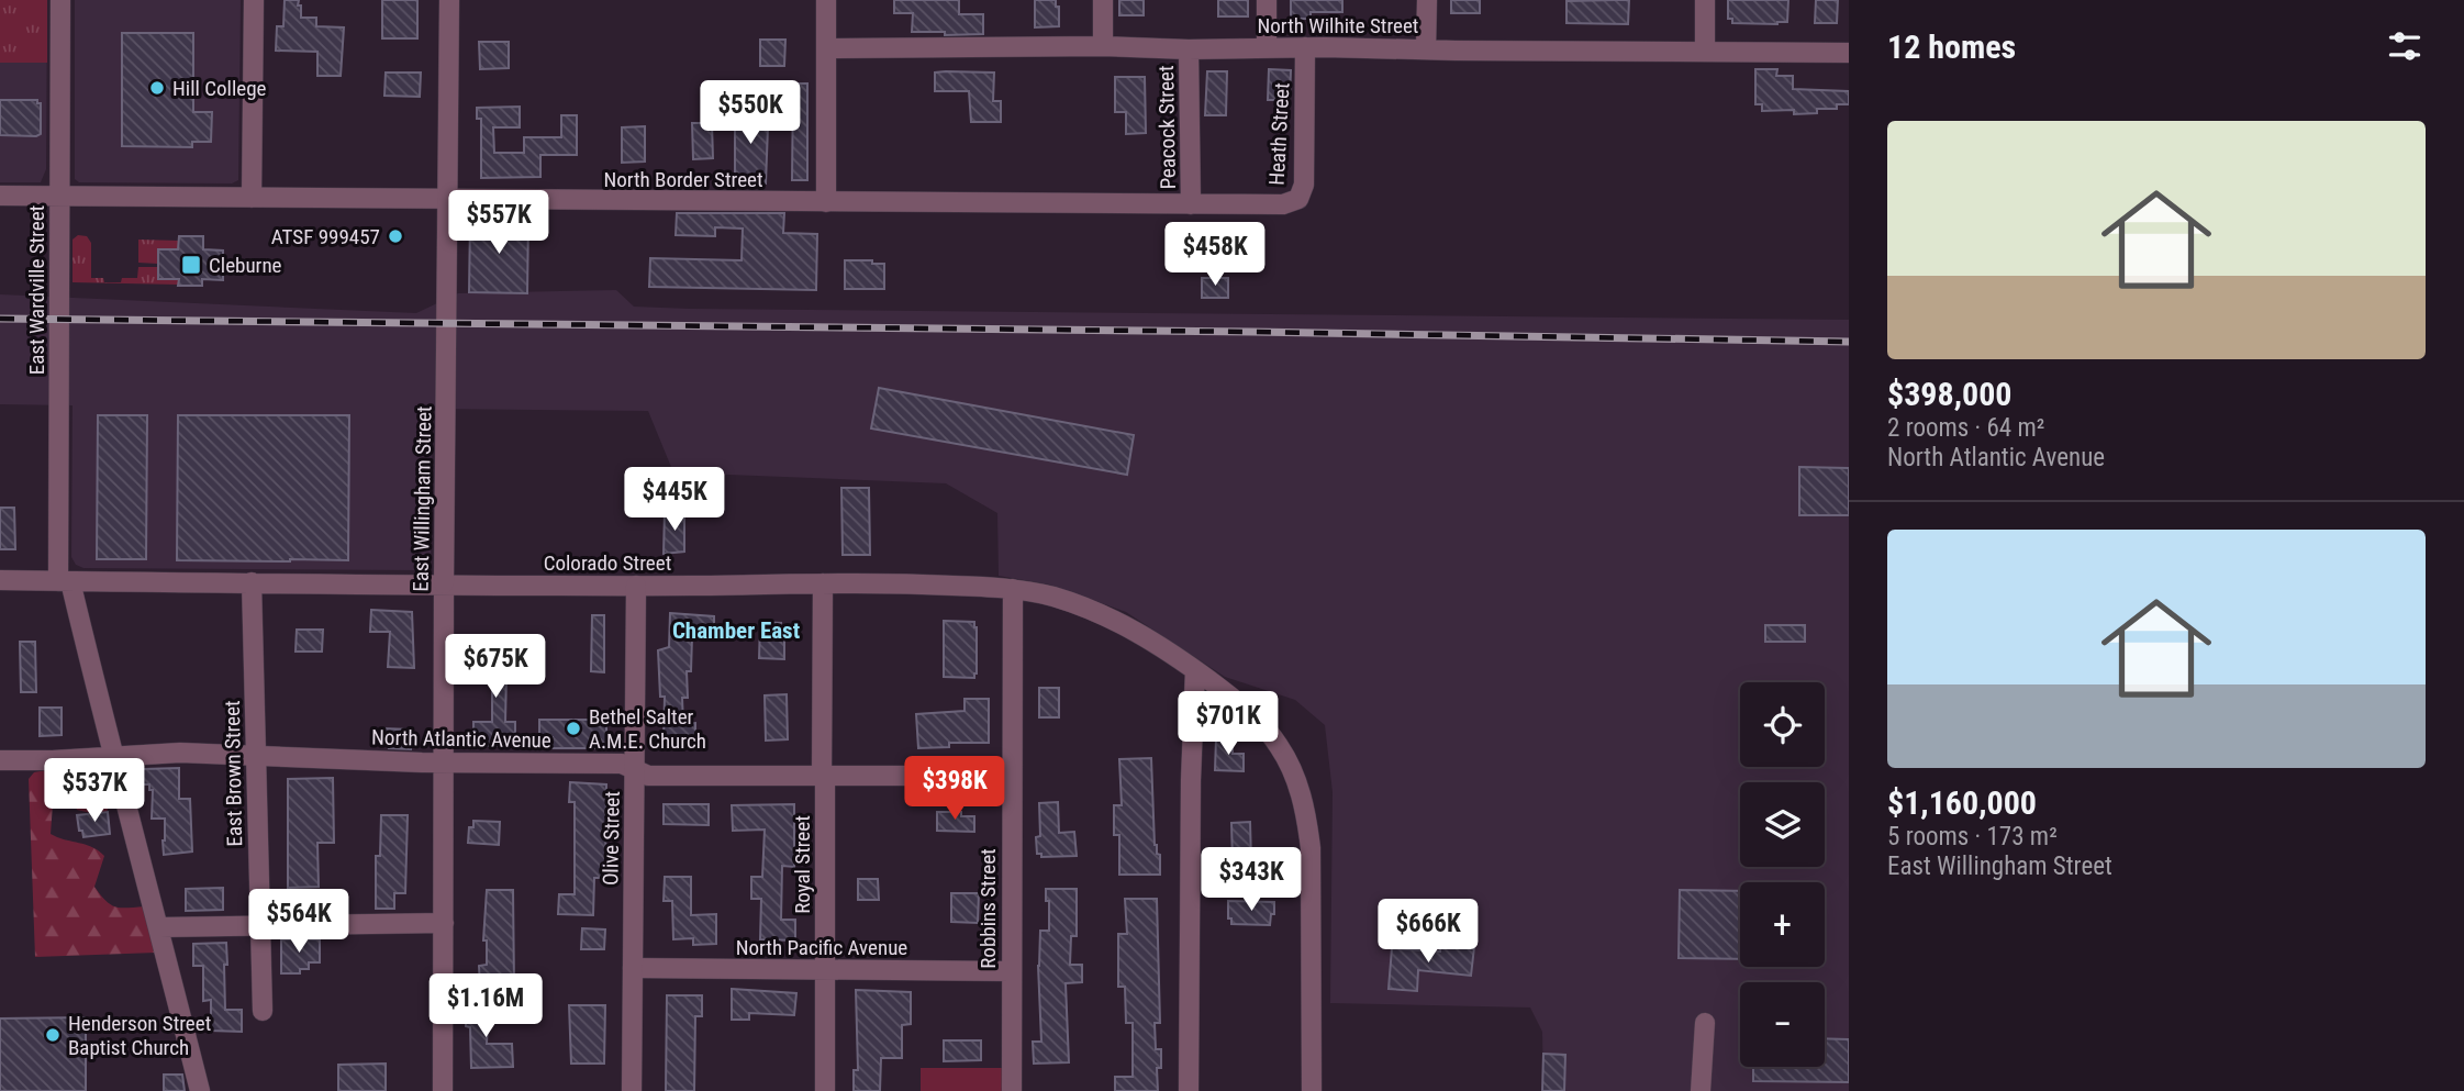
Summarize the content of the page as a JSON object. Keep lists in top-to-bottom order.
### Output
{
  "streets": {
    "street": [
      "North Wilhite Street",
      "Peacock Street",
      "Heath Street",
      "North Border Street",
      "East Wardville Street",
      "East Willingham Street",
      "Colorado Street",
      "North Atlantic Avenue",
      "East Brown Street",
      "Olive Street",
      "Royal Street",
      "Robbins Street",
      "North Pacific Avenue"
    ]
  },
  "crossings": [
    ["North Wilhite Street", "Peacock Street"],
    ["North Wilhite Street", "Heath Street"],
    ["Peacock Street", "North Border Street"],
    ["Heath Street", "North Border Street"],
    ["North Border Street", "East Wardville Street"],
    ["North Border Street", "East Willingham Street"],
    ["East Wardville Street", "Colorado Street"],
    ["East Wardville Street", "North Atlantic Avenue"],
    ["East Willingham Street", "Colorado Street"],
    ["East Willingham Street", "North Atlantic Avenue"],
    ["Colorado Street", "East Brown Street"],
    ["Colorado Street", "Olive Street"],
    ["Colorado Street", "Royal Street"],
    ["Colorado Street", "Robbins Street"],
    ["North Atlantic Avenue", "East Brown Street"],
    ["North Atlantic Avenue", "Olive Street"],
    ["North Atlantic Avenue", "Royal Street"],
    ["North Atlantic Avenue", "Robbins Street"],
    ["Olive Street", "North Pacific Avenue"],
    ["Royal Street", "North Pacific Avenue"],
    ["Robbins Street", "North Pacific Avenue"]
  ],
  "districts": ["Chamber East"],
  "places": {
    "other": [
      "Hill College",
      "ATSF 999457",
      "Bethel Salter A.M.E. Church",
      "Henderson Street Baptist Church"
    ],
    "transit": ["Cleburne"]
  },
  "page": {
    "heading": "12 homes",
    "price": [
      "$550K",
      "$557K",
      "$458K",
      "$445K",
      "$675K",
      "$701K",
      "$398K",
      "$537K",
      "$343K",
      "$564K",
      "$666K",
      "$1.16M"
    ],
    "list": [
      {
        "name": "$398,000",
        "note": "2 rooms · 64 m² · North Atlantic Avenue"
      },
      {
        "name": "$1,160,000",
        "note": "5 rooms · 173 m² · East Willingham Street"
      }
    ],
    "map_buttons": ["+", "−"]
  }
}
